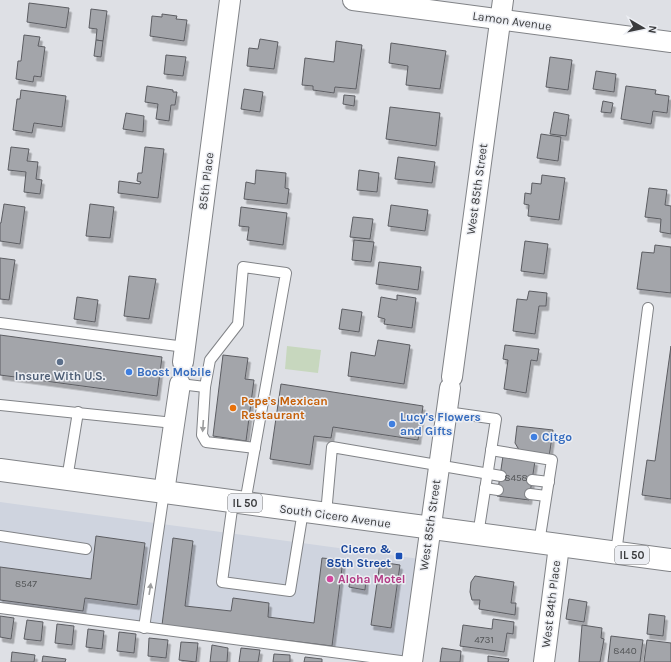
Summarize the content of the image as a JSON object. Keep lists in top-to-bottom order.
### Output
{
  "streets": {
    "main road": ["IL 50", "South Cicero Avenue"],
    "street": [
      "Lamon Avenue",
      "85th Place",
      "West 85th Street",
      "West 84th Place"
    ]
  },
  "crossings": [
    ["Lamon Avenue", "West 85th Street"],
    ["West 85th Street", "South Cicero Avenue"],
    ["South Cicero Avenue", "West 84th Place"]
  ],
  "places": {
    "other": [
      "Insure With U.S.",
      "Boost Mobile",
      "Pepe's Mexican Restaurant",
      "Lucy's Flowers and Gifts",
      "Citgo",
      "Aloha Motel"
    ],
    "transit": ["Cicero & 85th Street"]
  },
  "house_numbers": [
    "8458",
    "8547",
    "4731",
    "8440"
  ],
  "north": "right"
}
